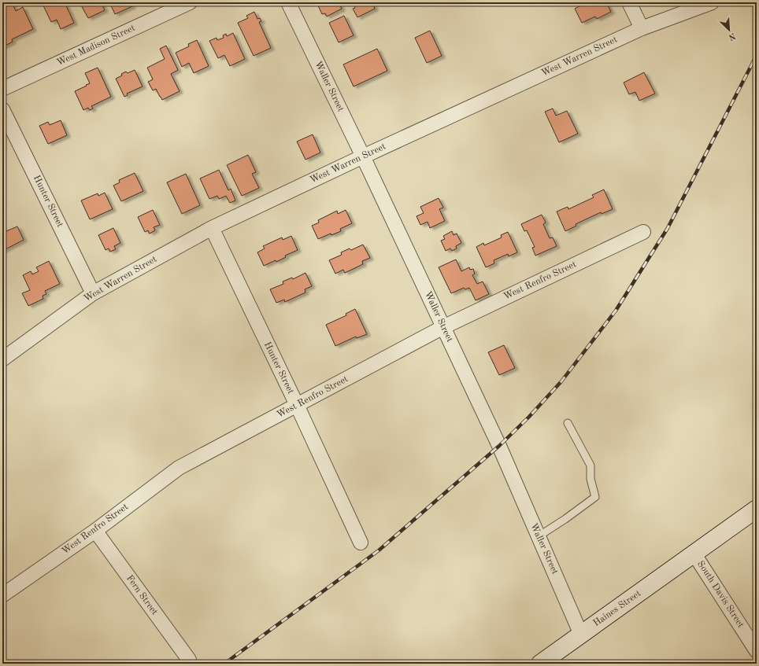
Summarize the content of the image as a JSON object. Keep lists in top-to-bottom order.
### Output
{
  "streets": {
    "street": [
      "West Madison Street",
      "West Warren Street",
      "Waller Street",
      "Hunter Street",
      "West Renfro Street",
      "South Davis Street",
      "Fern Street",
      "Haines Street"
    ]
  },
  "crossings": [
    ["West Warren Street", "Waller Street"],
    ["West Warren Street", "Hunter Street"],
    ["Waller Street", "West Renfro Street"],
    ["Waller Street", "Haines Street"],
    ["Hunter Street", "West Renfro Street"],
    ["West Renfro Street", "Fern Street"],
    ["South Davis Street", "Haines Street"]
  ],
  "north": "bottom right"
}
